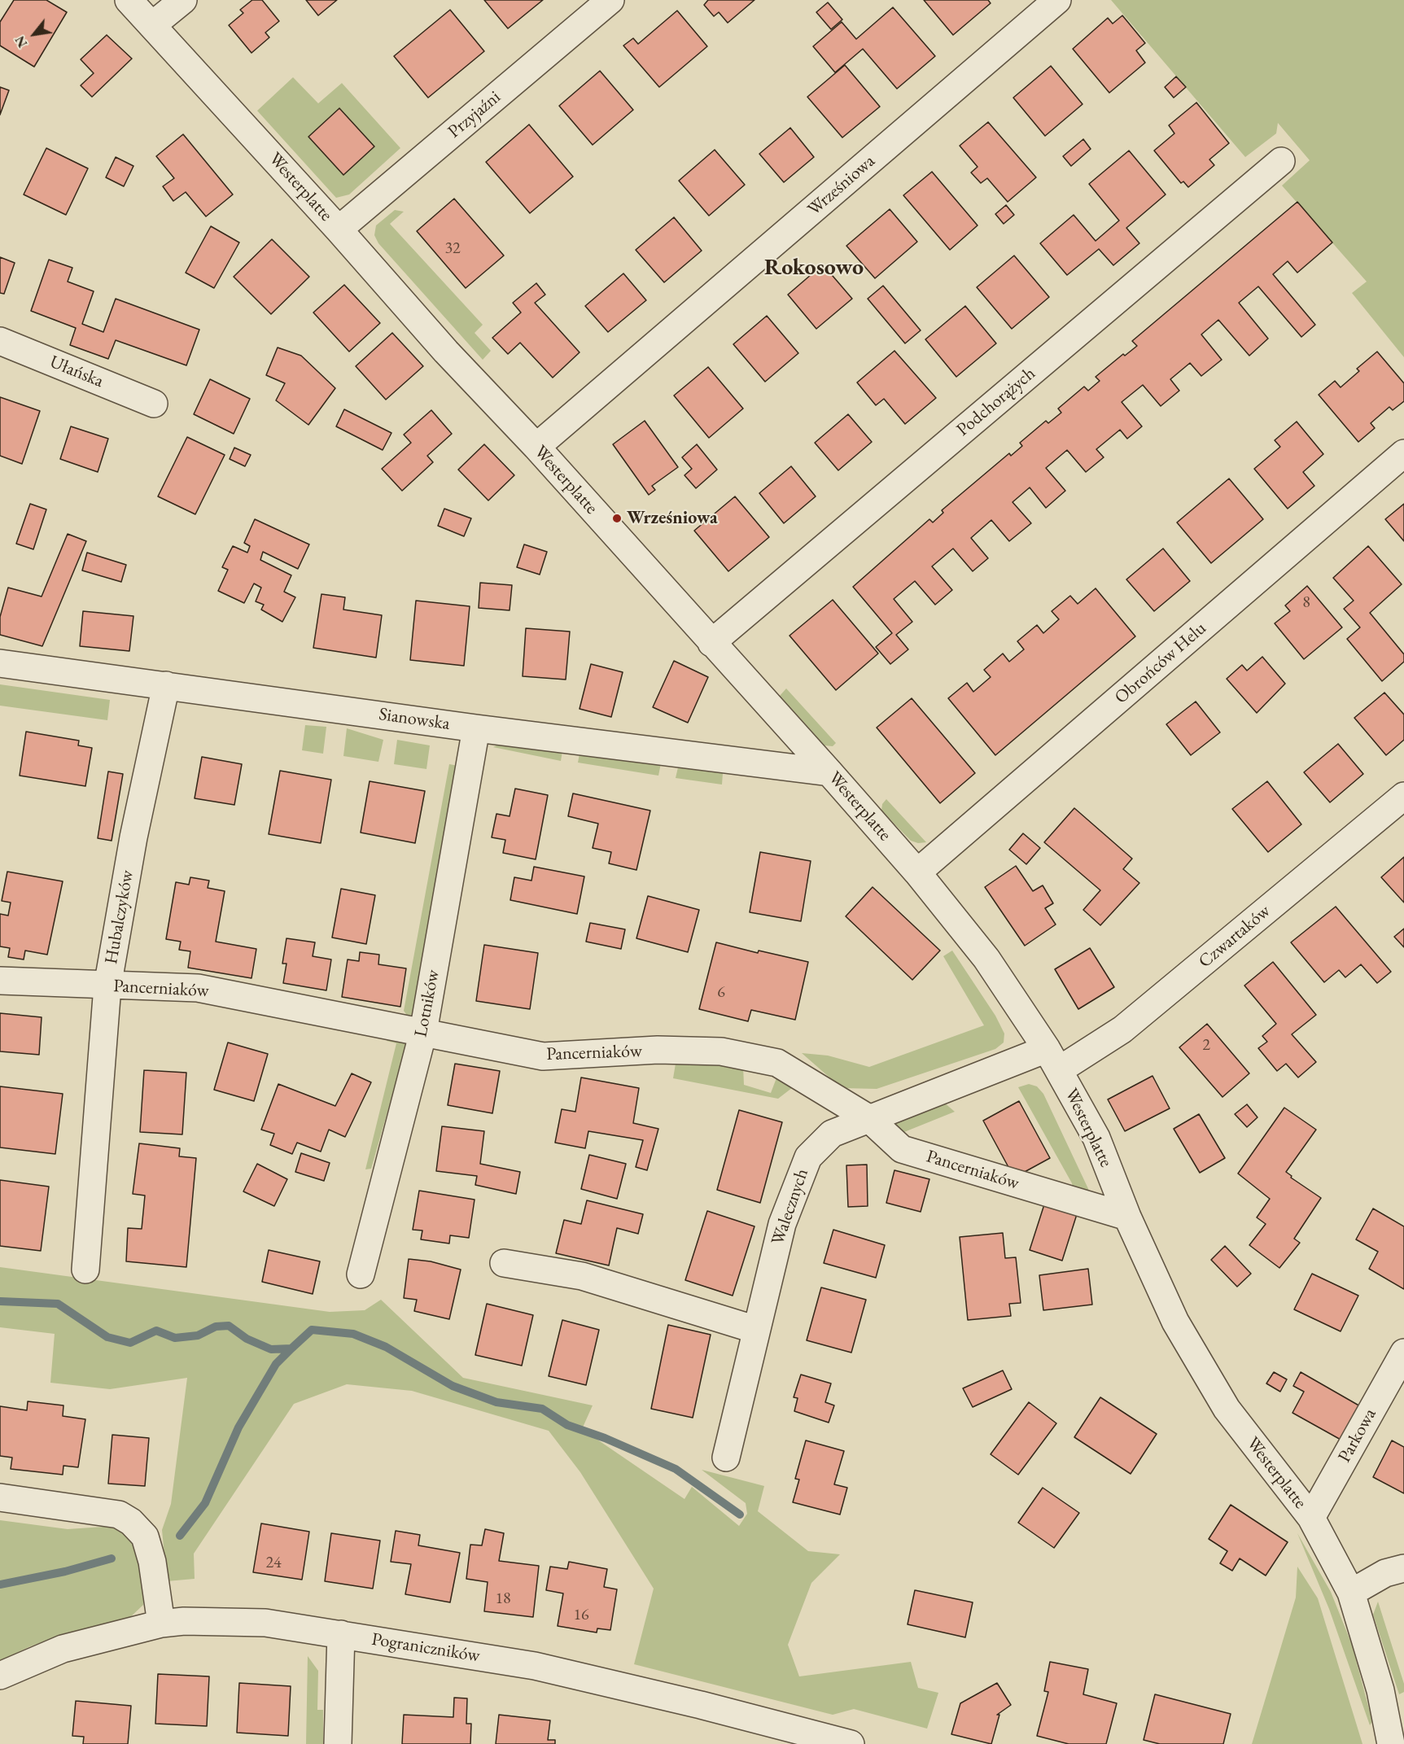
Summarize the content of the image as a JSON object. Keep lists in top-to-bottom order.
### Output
{
  "streets": {
    "street": [
      "Przyjaźni",
      "Wrześniowa",
      "Westerplatte",
      "Ułańska",
      "Podchorążych",
      "Obrońców Helu",
      "Sianowska",
      "Hubalczyków",
      "Czwartaków",
      "Pancerniaków",
      "Lotników",
      "Walecznych",
      "Parkowa",
      "Pograniczników"
    ]
  },
  "crossings": [
    ["Przyjaźni", "Westerplatte"],
    ["Wrześniowa", "Westerplatte"],
    ["Westerplatte", "Podchorążych"],
    ["Westerplatte", "Obrońców Helu"],
    ["Westerplatte", "Sianowska"],
    ["Westerplatte", "Czwartaków"],
    ["Westerplatte", "Pancerniaków"],
    ["Westerplatte", "Walecznych"],
    ["Westerplatte", "Parkowa"],
    ["Sianowska", "Hubalczyków"],
    ["Sianowska", "Lotników"],
    ["Hubalczyków", "Pancerniaków"],
    ["Czwartaków", "Walecznych"],
    ["Pancerniaków", "Lotników"],
    ["Pancerniaków", "Walecznych"]
  ],
  "districts": ["Rokosowo"],
  "places": ["Wrześniowa"],
  "house_numbers": [
    "32",
    "8",
    "6",
    "2",
    "24",
    "18",
    "16"
  ],
  "north": "bottom left"
}
